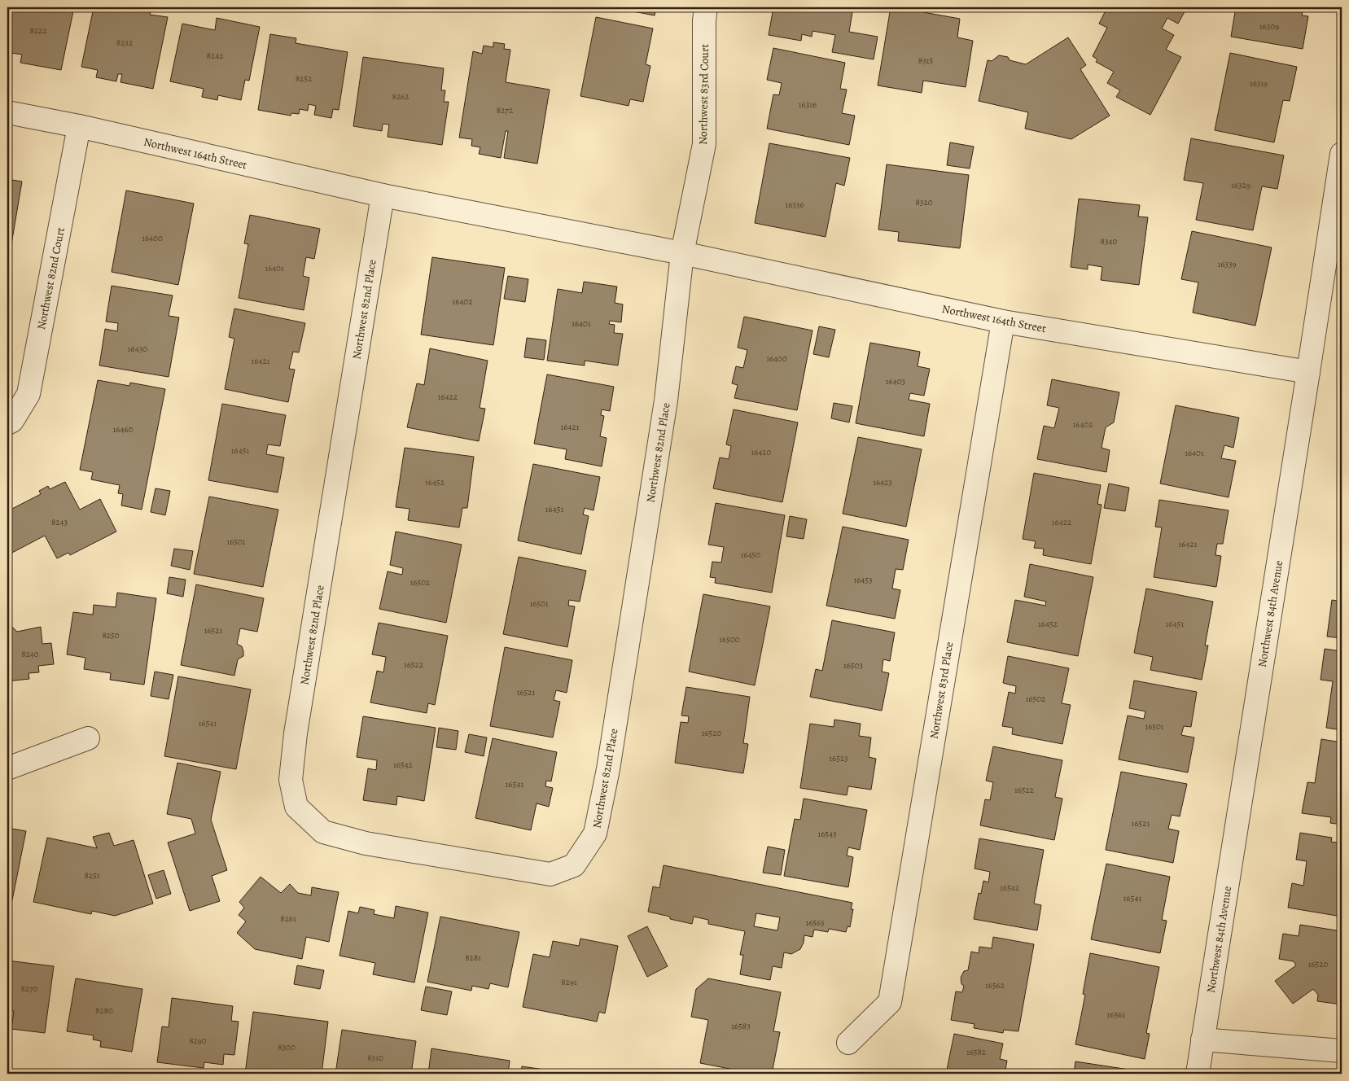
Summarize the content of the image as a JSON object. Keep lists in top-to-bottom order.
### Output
{
  "streets": {
    "street": [
      "Northwest 83rd Court",
      "Northwest 164th Street",
      "Northwest 82nd Court",
      "Northwest 82nd Place",
      "Northwest 84th Avenue",
      "Northwest 83rd Place"
    ]
  },
  "crossings": [
    ["Northwest 83rd Court", "Northwest 164th Street"],
    ["Northwest 83rd Court", "Northwest 82nd Place"],
    ["Northwest 164th Street", "Northwest 82nd Court"],
    ["Northwest 164th Street", "Northwest 82nd Place"],
    ["Northwest 164th Street", "Northwest 84th Avenue"],
    ["Northwest 164th Street", "Northwest 83rd Place"]
  ],
  "house_numbers": [
    "16309",
    "8222",
    "8232",
    "8242",
    "8315",
    "8252",
    "16319",
    "8262",
    "16316",
    "8272",
    "16329",
    "8320",
    "16336",
    "16400",
    "8340",
    "16339",
    "16401",
    "16402",
    "16401",
    "16430",
    "16400",
    "16421",
    "16403",
    "16422",
    "16402",
    "16421",
    "16460",
    "16451",
    "16420",
    "16401",
    "16452",
    "16423",
    "16451",
    "8243",
    "16422",
    "16501",
    "16421",
    "16450",
    "16453",
    "16502",
    "16501",
    "16452",
    "16451",
    "16521",
    "8250",
    "16500",
    "8240",
    "16522",
    "16503",
    "16521",
    "16502",
    "16541",
    "16501",
    "16520",
    "16523",
    "16542",
    "16541",
    "16522",
    "16521",
    "16543",
    "8251",
    "16542",
    "16541",
    "8261",
    "16563",
    "8281",
    "16520",
    "8291",
    "16562",
    "8270",
    "8280",
    "16561",
    "16583",
    "8290",
    "8300",
    "16582",
    "8310"
  ]
}
